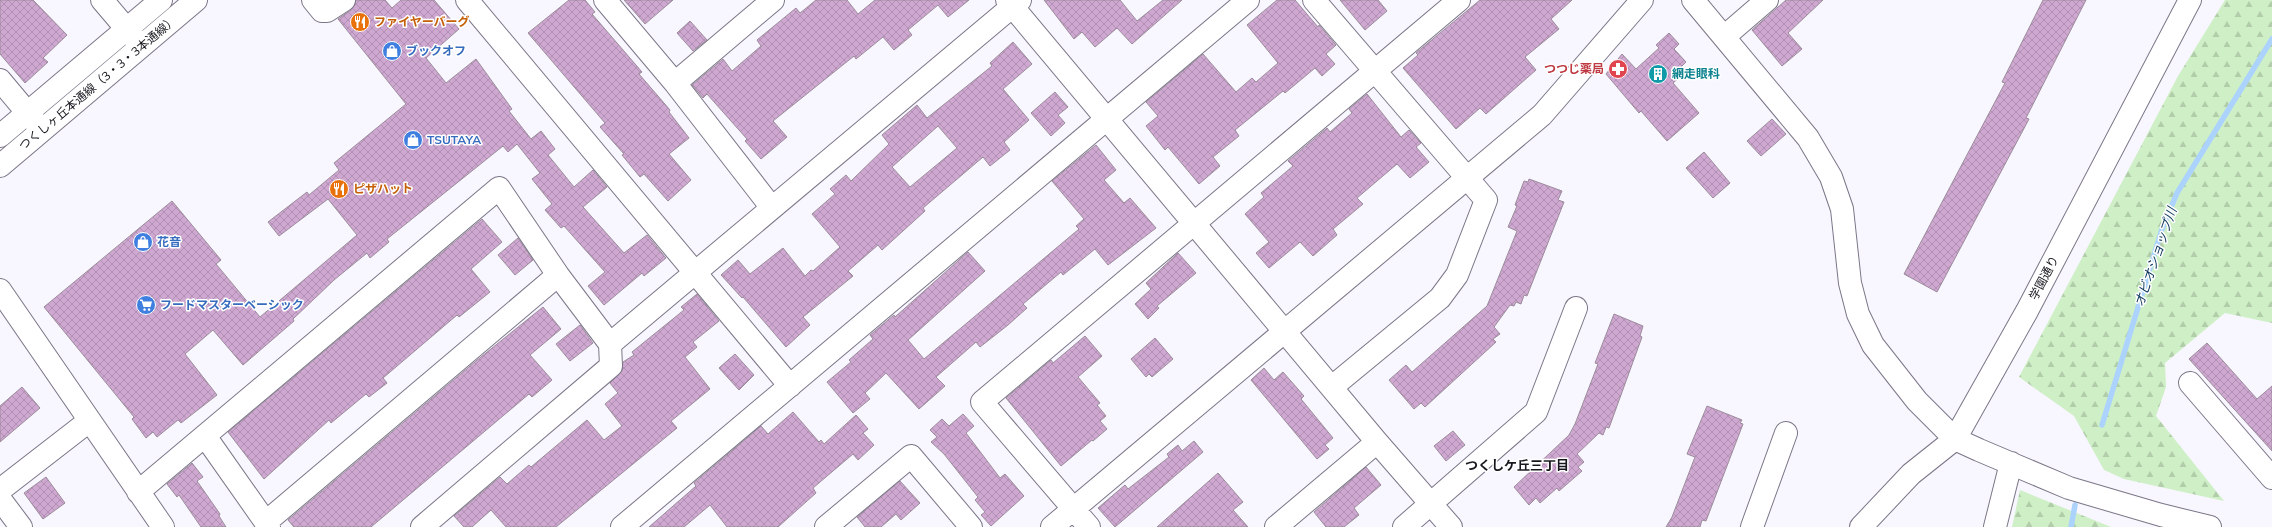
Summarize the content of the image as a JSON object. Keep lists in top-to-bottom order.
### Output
{
  "streets": {
    "street": ["つくしヶ丘本通線（3・3・3本通線）", "学園通り"]
  },
  "districts": ["つくしケ丘三丁目"],
  "water": ["オビオショップ川"],
  "places": {
    "restaurant": ["ファイヤーバーグ", "ピザハット"],
    "shop": ["ブックオフ", "TSUTAYA", "花音"],
    "pharmacy": ["つつじ薬局"],
    "building": ["網走眼科"],
    "supermarket": ["フードマスターベーシック"]
  }
}
